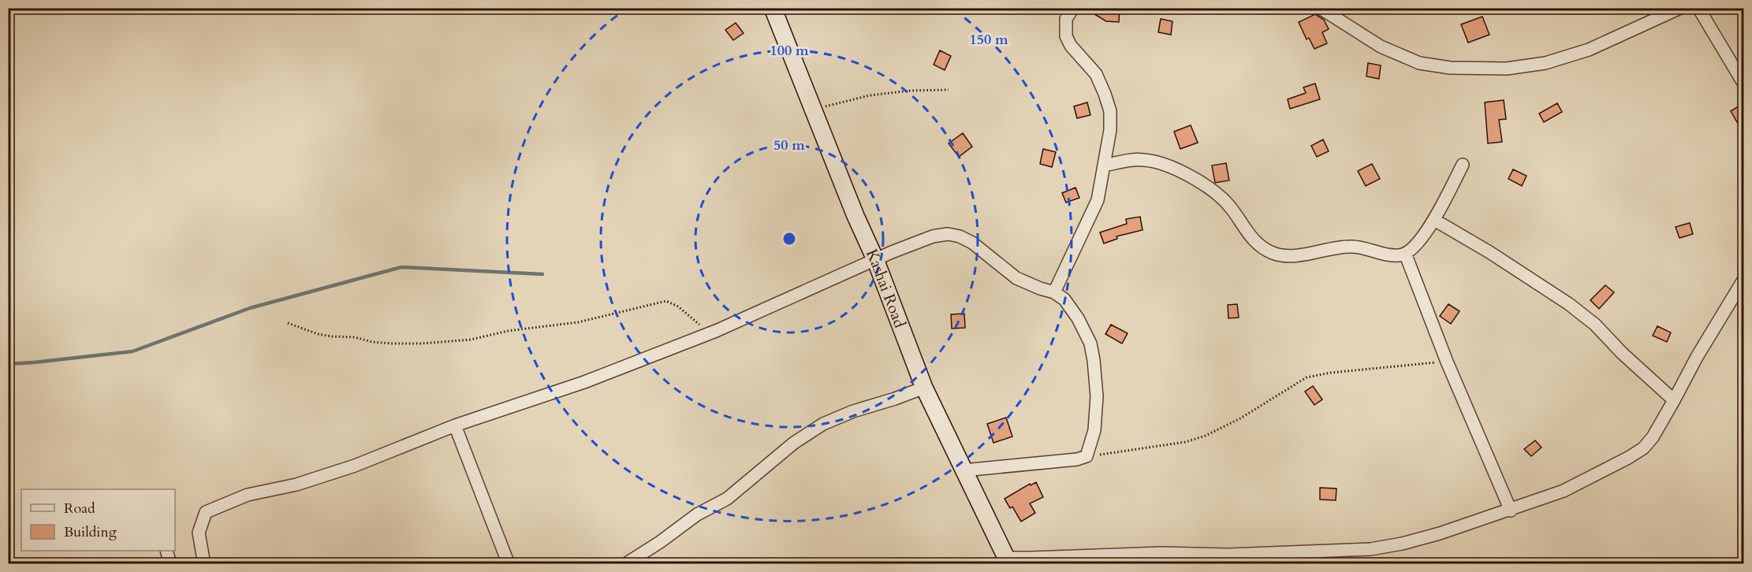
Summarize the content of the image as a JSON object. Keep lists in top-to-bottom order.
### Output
{
  "streets": {
    "street": ["Kashai Road"]
  },
  "legend": ["Road", "Building"],
  "rings": ["150 m", "100 m", "50 m"]
}
